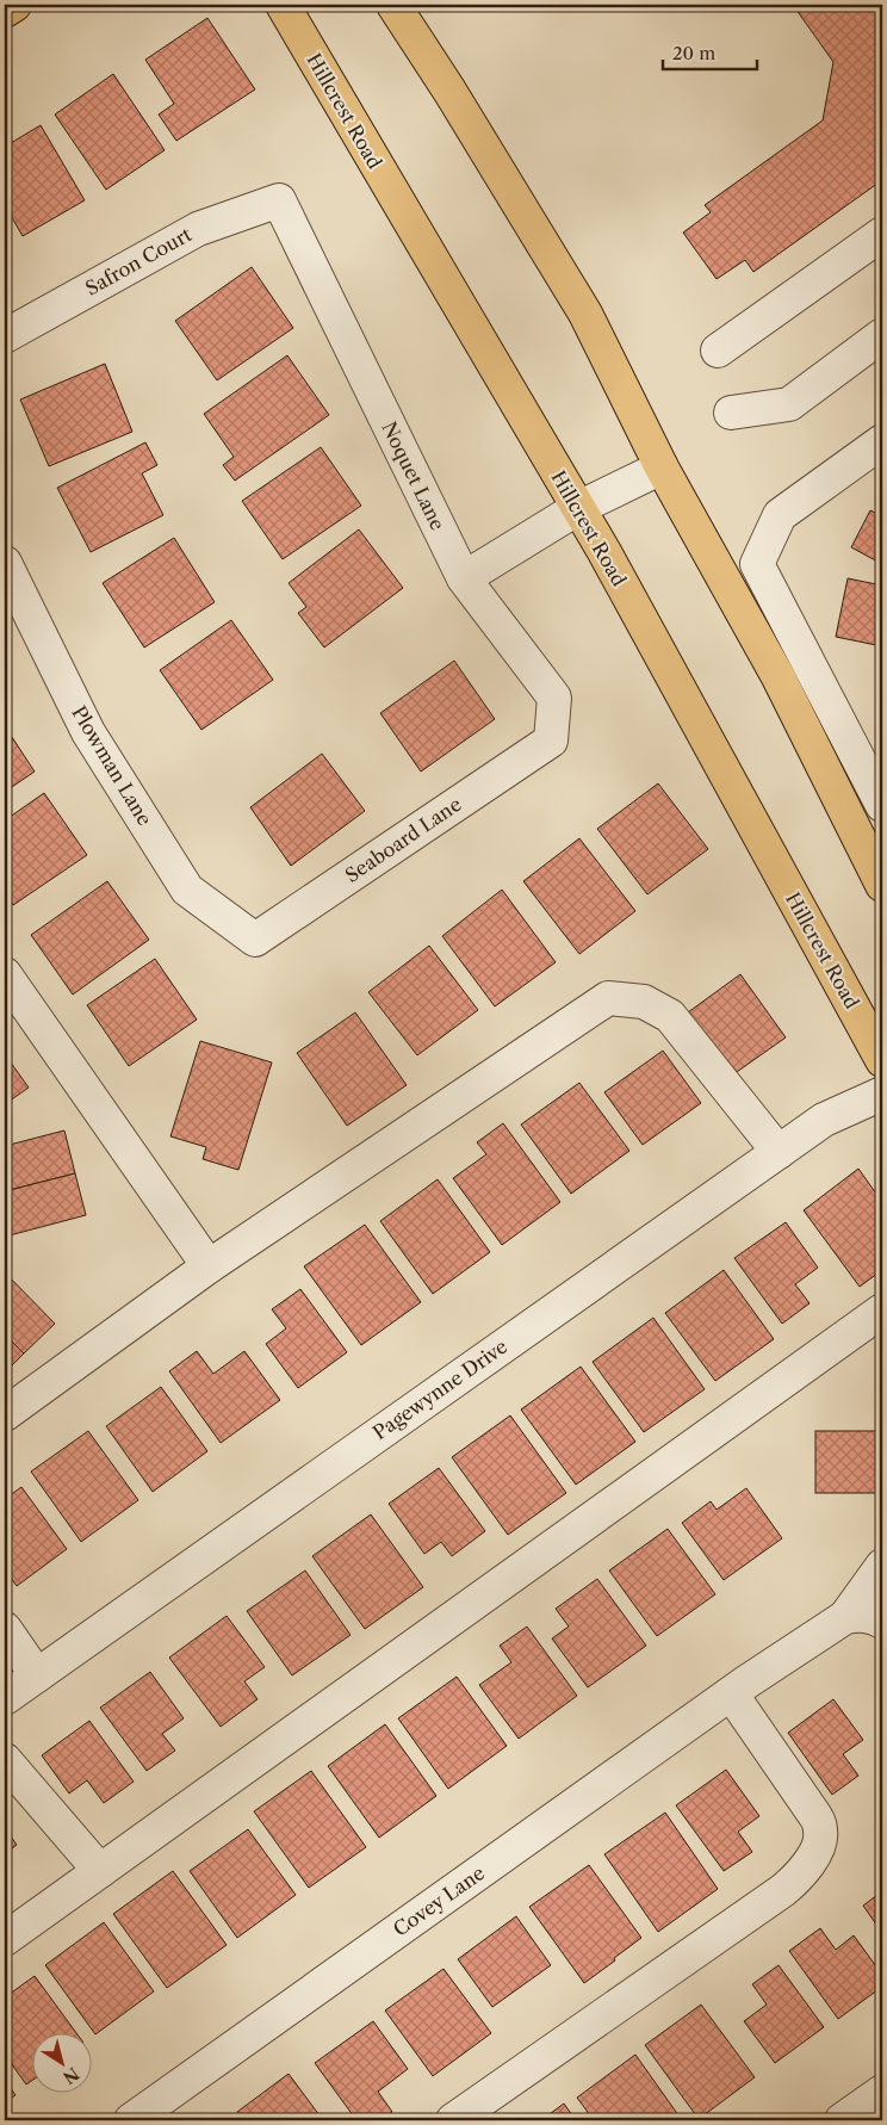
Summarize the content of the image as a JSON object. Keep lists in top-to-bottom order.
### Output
{
  "streets": {
    "main road": ["Hillcrest Road"],
    "street": [
      "Safron Court",
      "Noquet Lane",
      "Plowman Lane",
      "Seaboard Lane",
      "Pagewynne Drive",
      "Covey Lane"
    ]
  },
  "crossings": [
    ["Safron Court", "Noquet Lane"],
    ["Noquet Lane", "Seaboard Lane"],
    ["Plowman Lane", "Seaboard Lane"]
  ],
  "scale_bar": "20 m",
  "north": "bottom right"
}
